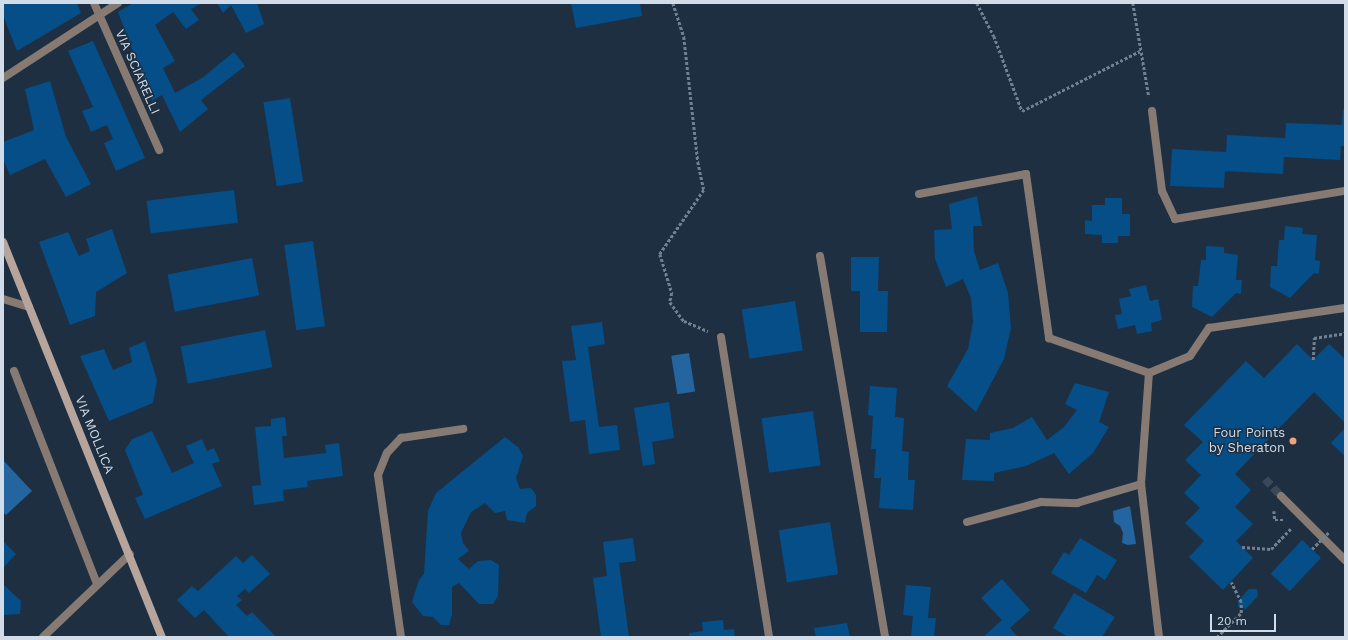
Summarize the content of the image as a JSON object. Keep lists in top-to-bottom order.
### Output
{
  "streets": {
    "street": ["VIA SCIARELLI", "VIA MOLLICA"]
  },
  "places": ["Four Points by Sheraton"],
  "scale_bar": "20 m"
}
